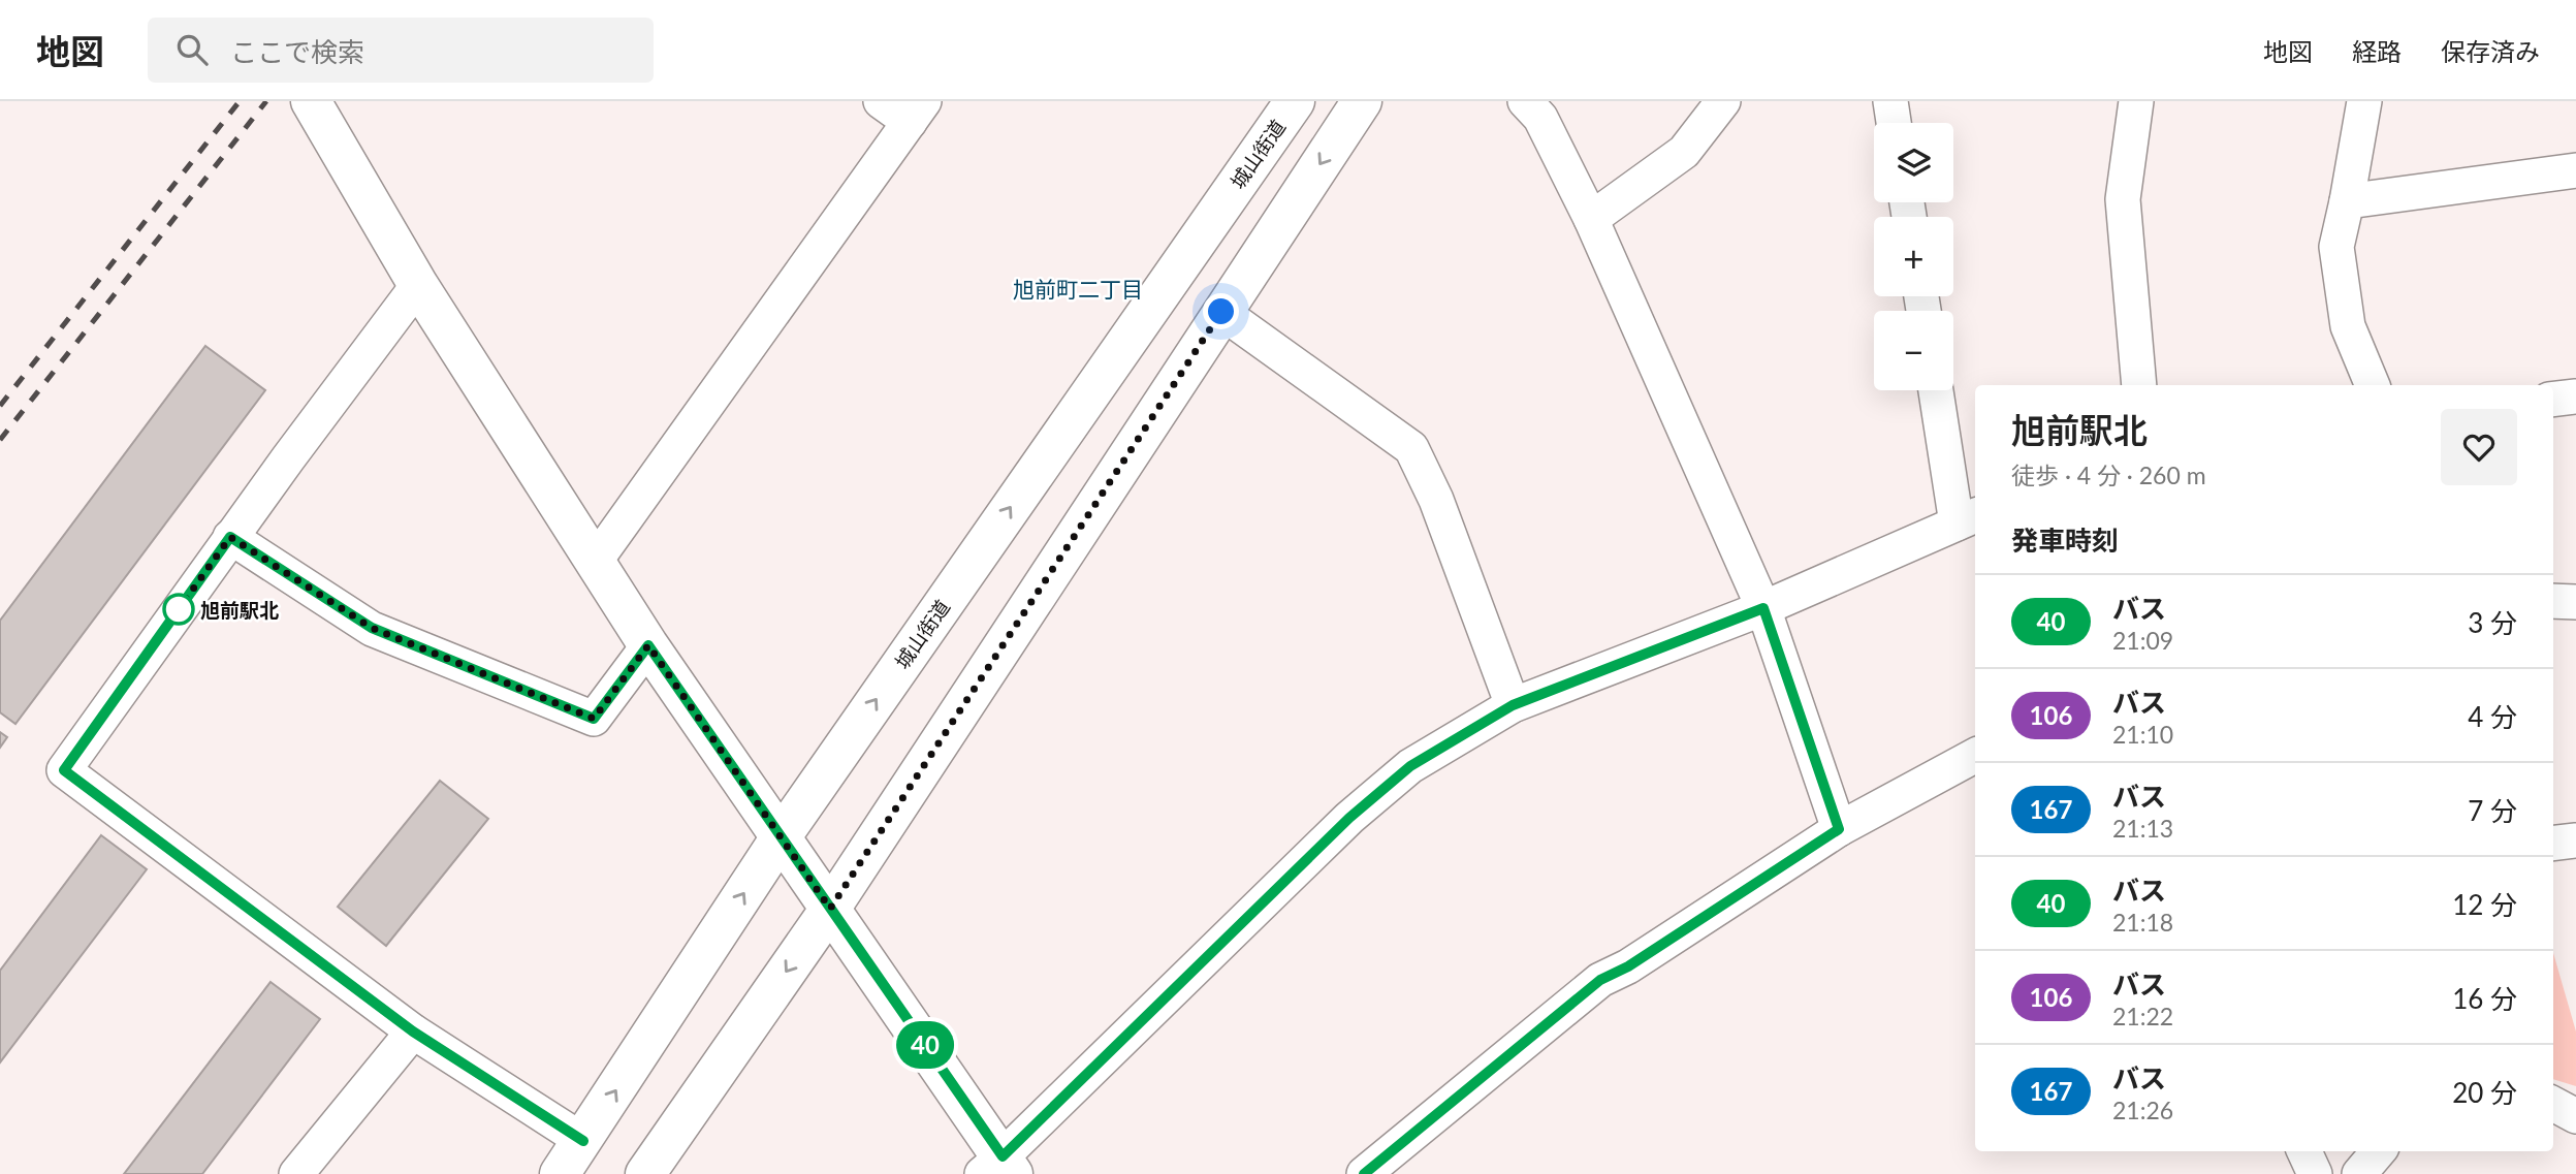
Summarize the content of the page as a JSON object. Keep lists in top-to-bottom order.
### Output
{
  "streets": {
    "street": ["城山街道"]
  },
  "districts": ["旭前町二丁目"],
  "places": ["旭前駅北"],
  "lines": ["bus line 40"],
  "page": {
    "header": "地図",
    "search": "ここで検索",
    "nav": ["地図", "経路", "保存済み"],
    "on_map": "40",
    "map_buttons": ["+", "−"],
    "heading": [
      ["旭前駅北", "徒歩 · 4 分 · 260 m"],
      "発車時刻"
    ],
    "list": [
      {
        "mark": "40",
        "name": "バス",
        "note": "21:09",
        "value": "3 分"
      },
      {
        "mark": "106",
        "name": "バス",
        "note": "21:10",
        "value": "4 分"
      },
      {
        "mark": "167",
        "name": "バス",
        "note": "21:13",
        "value": "7 分"
      },
      {
        "mark": "40",
        "name": "バス",
        "note": "21:18",
        "value": "12 分"
      },
      {
        "mark": "106",
        "name": "バス",
        "note": "21:22",
        "value": "16 分"
      },
      {
        "mark": "167",
        "name": "バス",
        "note": "21:26",
        "value": "20 分"
      }
    ]
  }
}
